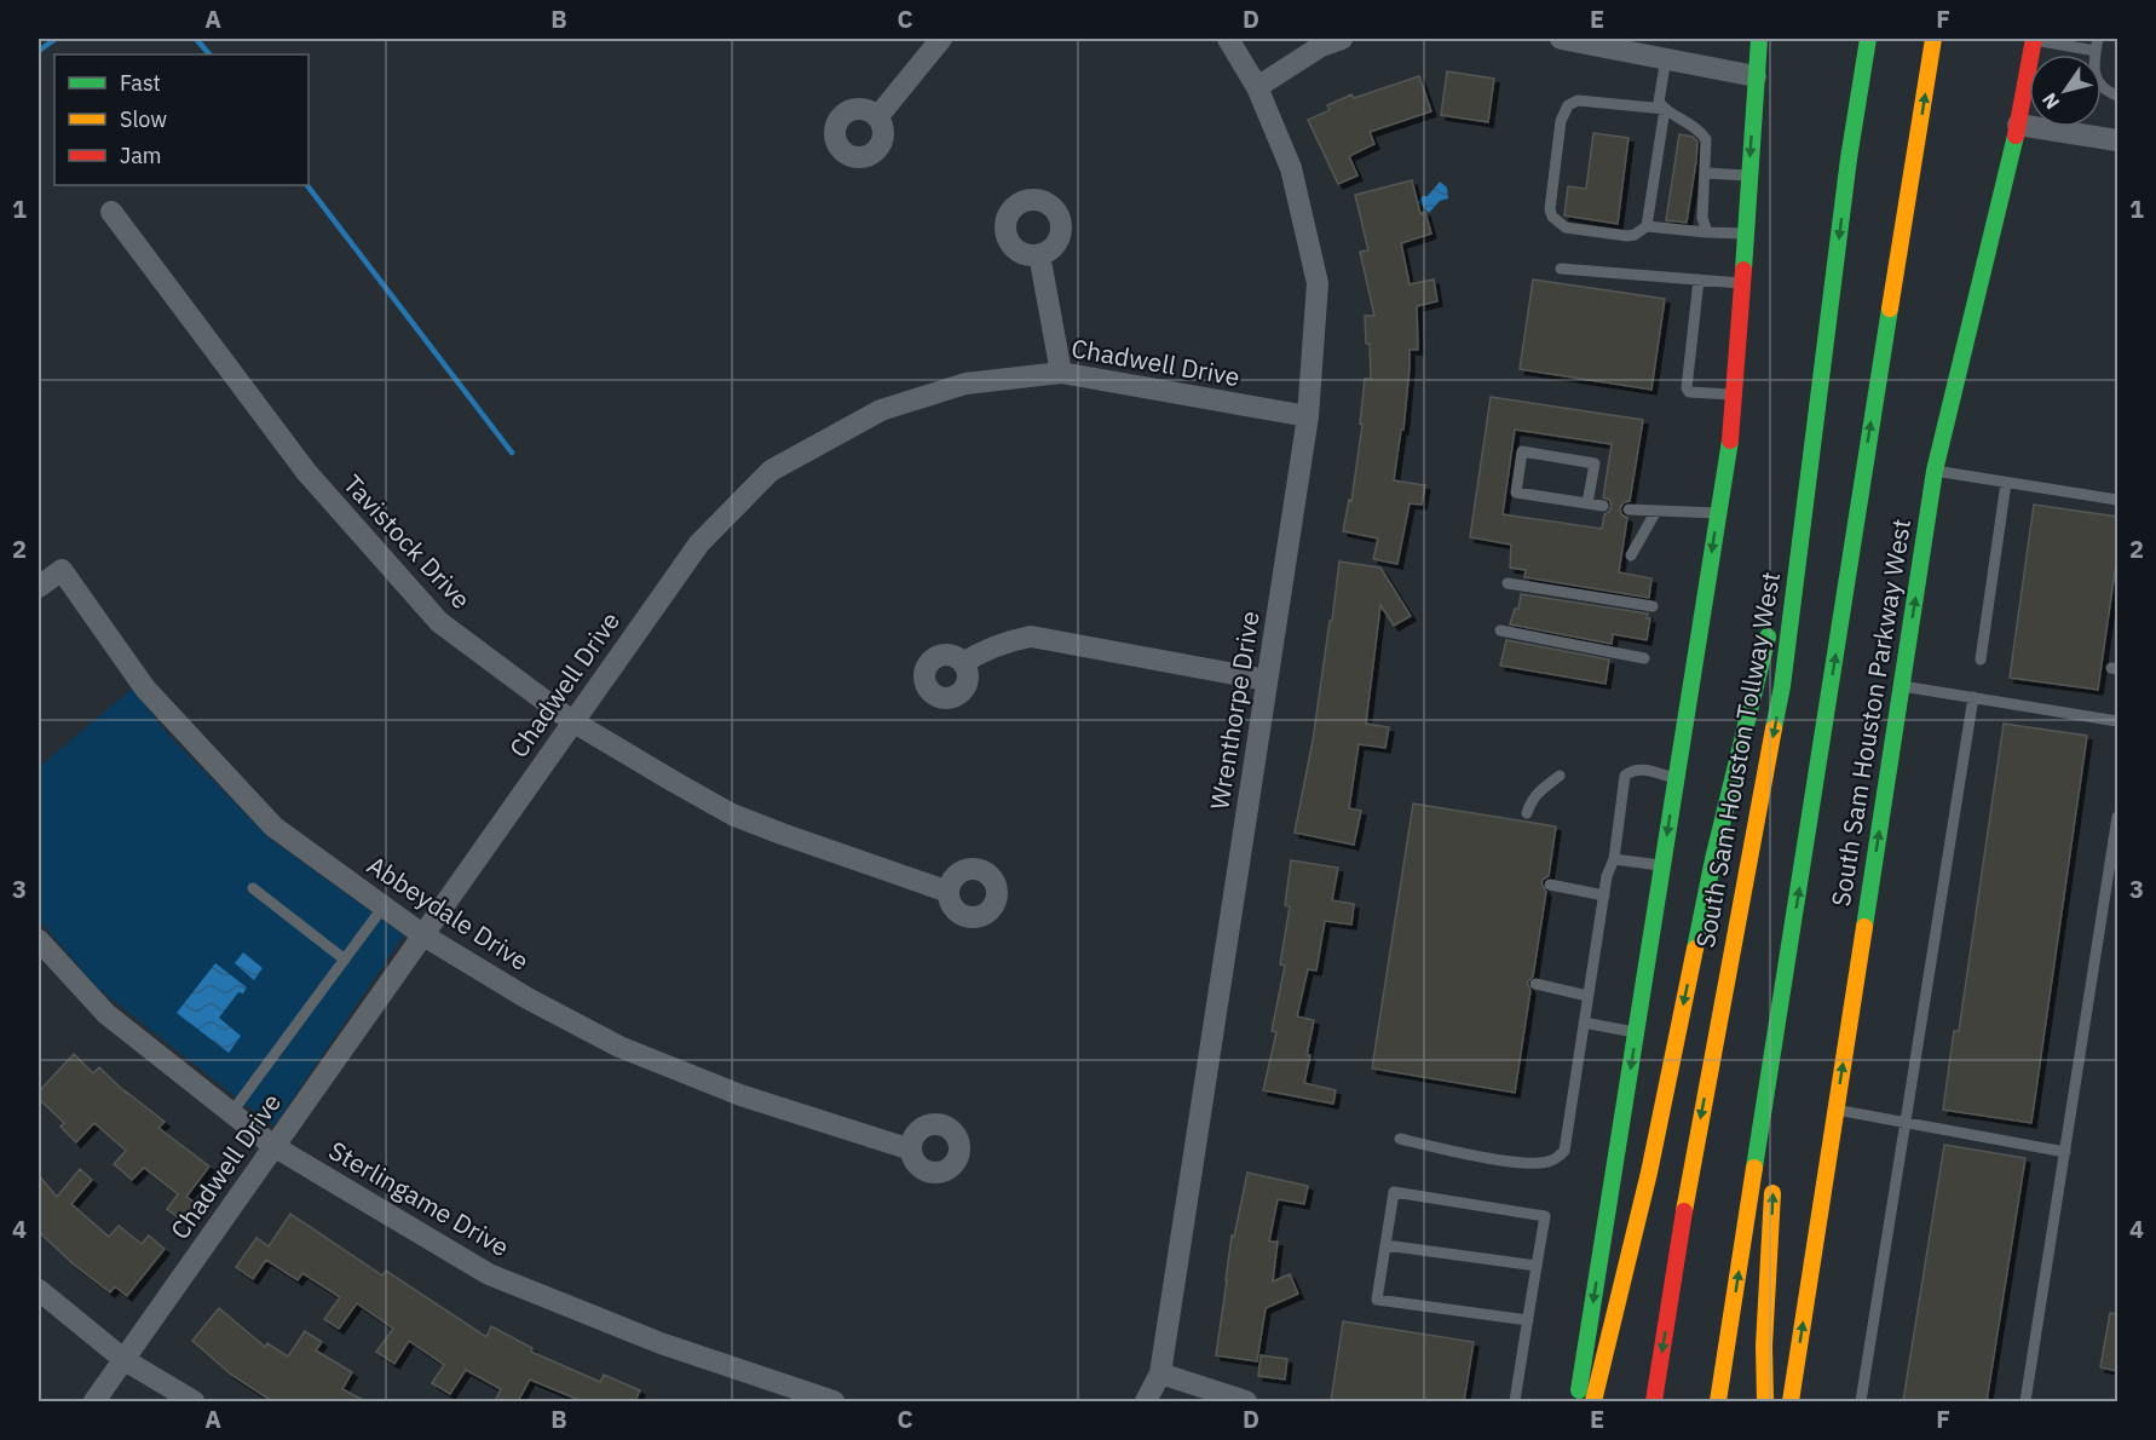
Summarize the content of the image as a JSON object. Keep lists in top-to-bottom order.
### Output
{
  "streets": {
    "main road": ["South Sam Houston Parkway West", "South Sam Houston Tollway West"],
    "street": [
      "Chadwell Drive",
      "Tavistock Drive",
      "Wrenthorpe Drive",
      "Abbeydale Drive",
      "Sterlingame Drive"
    ]
  },
  "crossings": [
    ["Chadwell Drive", "Tavistock Drive"],
    ["Chadwell Drive", "Wrenthorpe Drive"],
    ["Chadwell Drive", "Abbeydale Drive"],
    ["Chadwell Drive", "Sterlingame Drive"]
  ],
  "legend": ["Fast", "Slow", "Jam"],
  "north": "bottom left",
  "grid": {
    "columns": [
      "A",
      "B",
      "C",
      "D",
      "E",
      "F"
    ],
    "rows": [
      "1",
      "2",
      "3",
      "4"
    ]
  }
}
